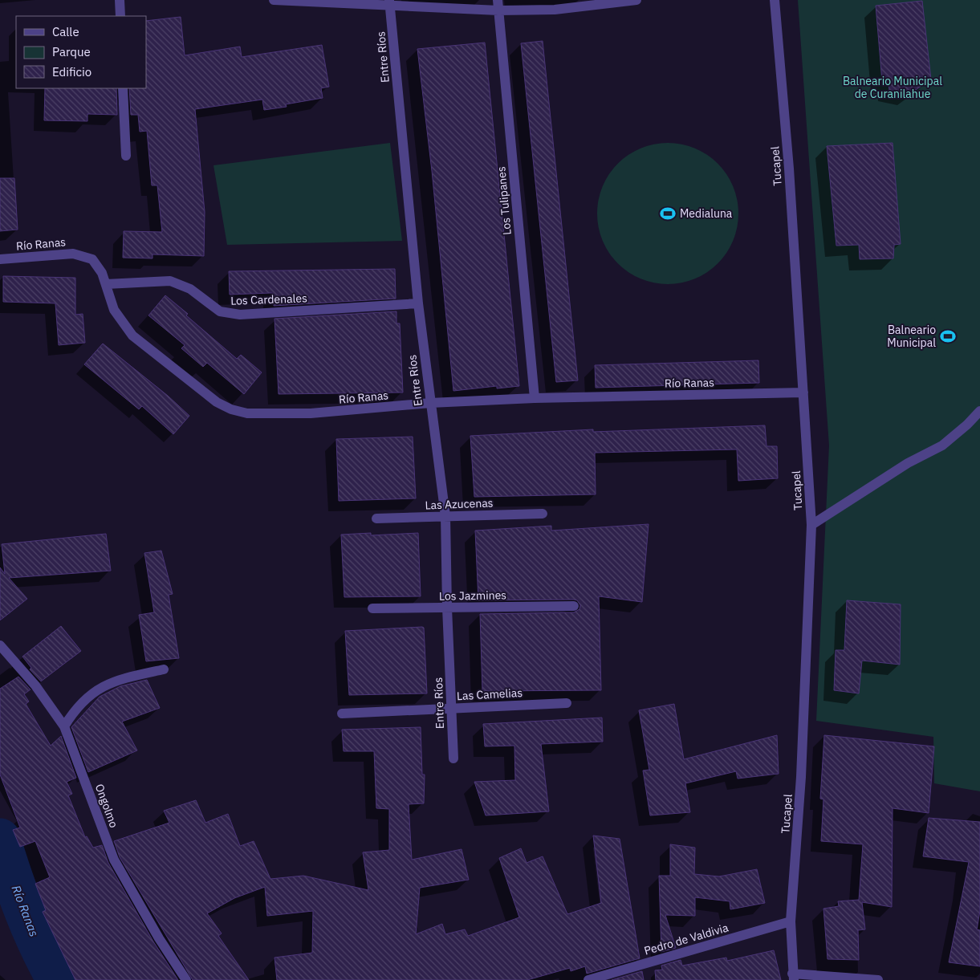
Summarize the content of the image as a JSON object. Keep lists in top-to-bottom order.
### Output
{
  "streets": {
    "street": [
      "Entre Ríos",
      "Tucapel",
      "Los Tulipanes",
      "Río Ranas",
      "Los Cardenales",
      "Las Azucenas",
      "Los Jazmines",
      "Las Camelias",
      "Ongolmo",
      "Pedro de Valdivia"
    ]
  },
  "crossings": [
    ["Entre Ríos", "Río Ranas"],
    ["Entre Ríos", "Los Cardenales"],
    ["Entre Ríos", "Las Azucenas"],
    ["Entre Ríos", "Los Jazmines"],
    ["Entre Ríos", "Las Camelias"],
    ["Tucapel", "Río Ranas"],
    ["Tucapel", "Pedro de Valdivia"],
    ["Los Tulipanes", "Río Ranas"],
    ["Río Ranas", "Los Cardenales"]
  ],
  "water": ["Río Ranas"],
  "parks": ["Balneario Municipal de Curanilahue"],
  "places": {
    "sports": ["Medialuna", "Balneario Municipal"]
  },
  "legend": ["Calle", "Parque", "Edificio"]
}
